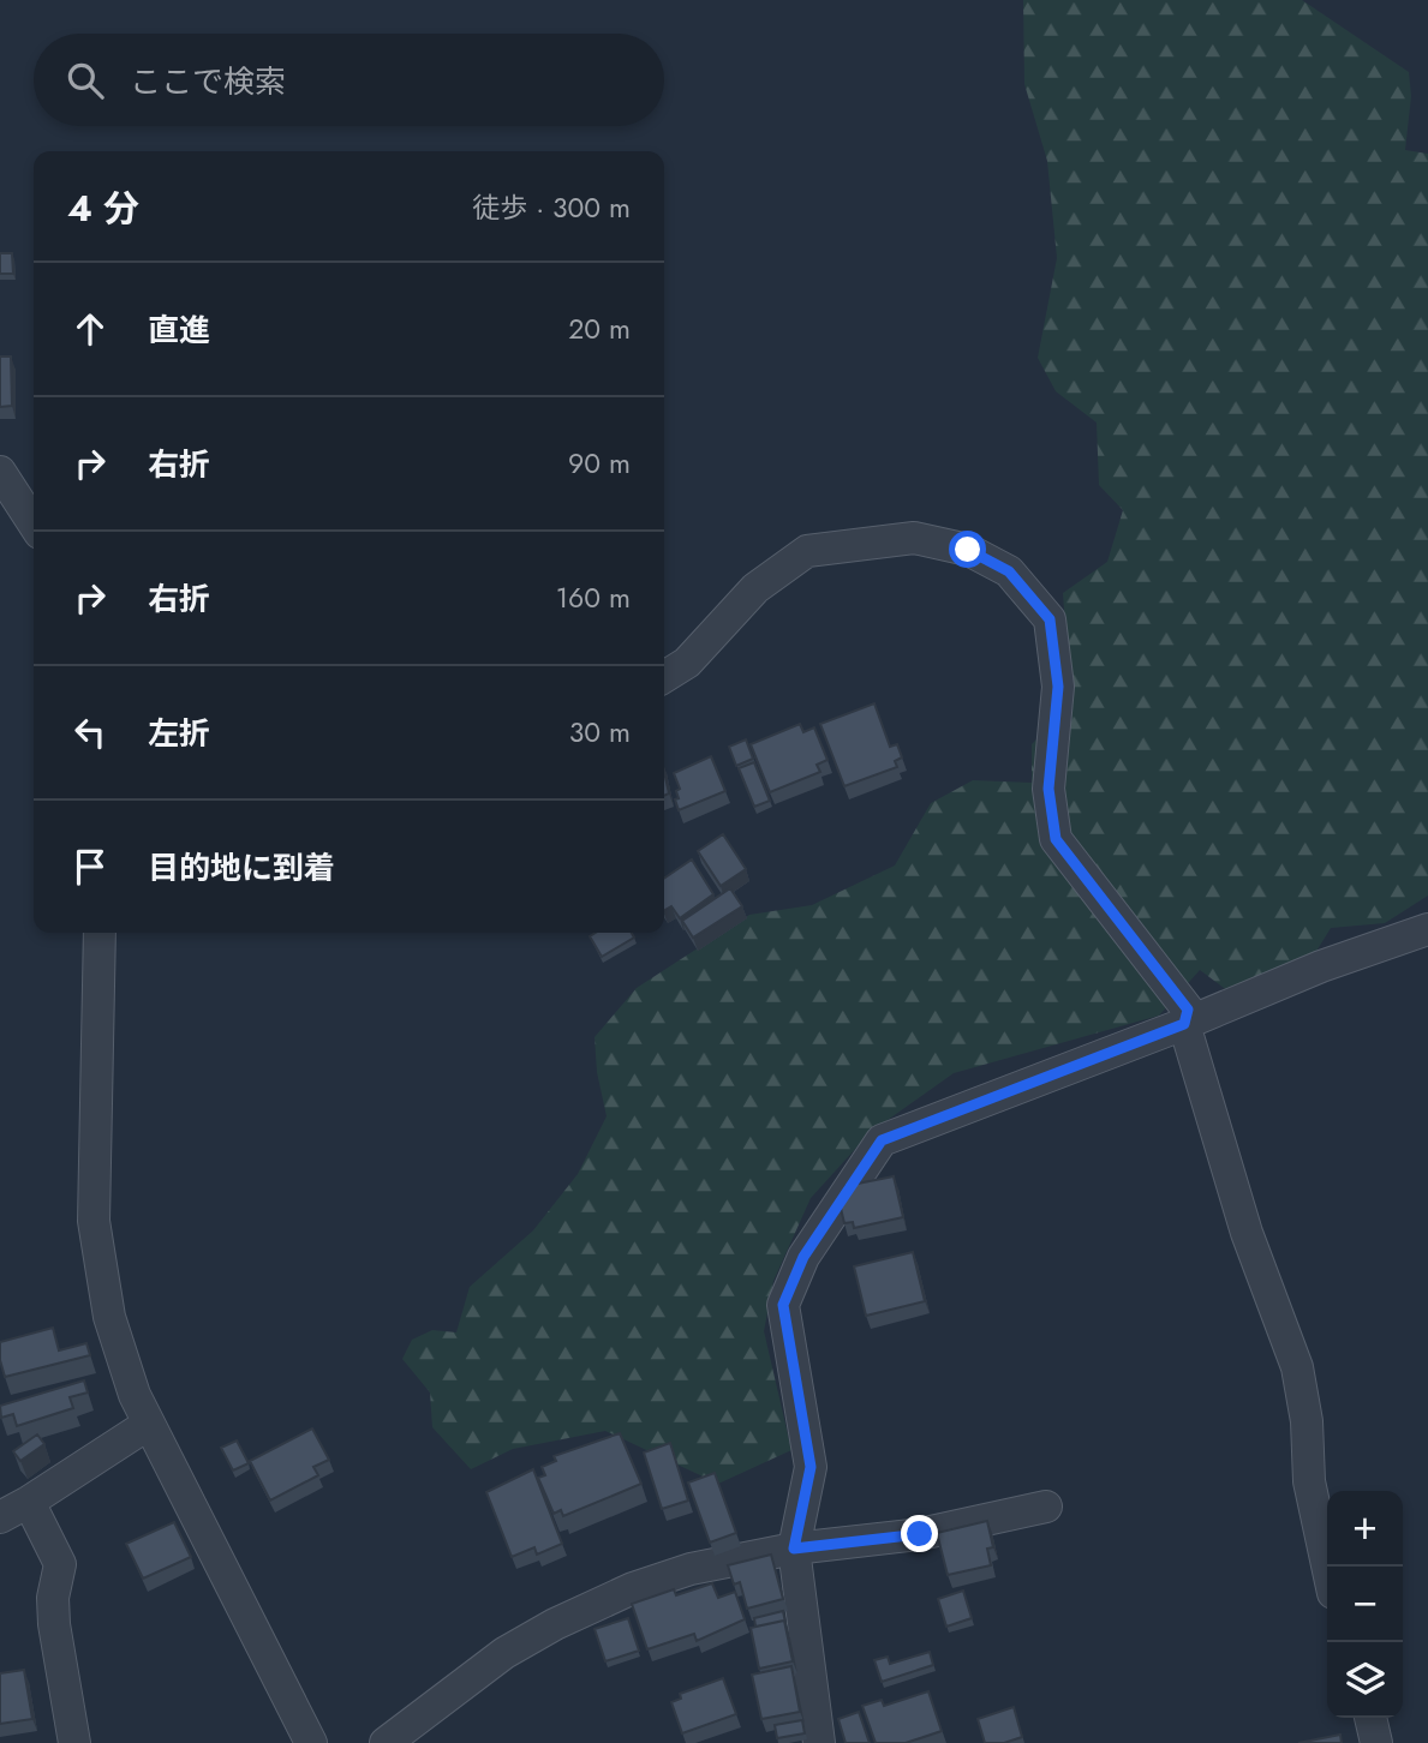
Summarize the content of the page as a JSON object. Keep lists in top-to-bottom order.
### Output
{
  "page": {
    "search": "ここで検索",
    "heading": ["4 分", "徒歩 · 300 m"],
    "list": [
      ["直進", "20 m"],
      ["右折", "90 m"],
      ["右折", "160 m"],
      ["左折", "30 m"],
      "目的地に到着"
    ],
    "map_buttons": ["+", "−"]
  }
}
